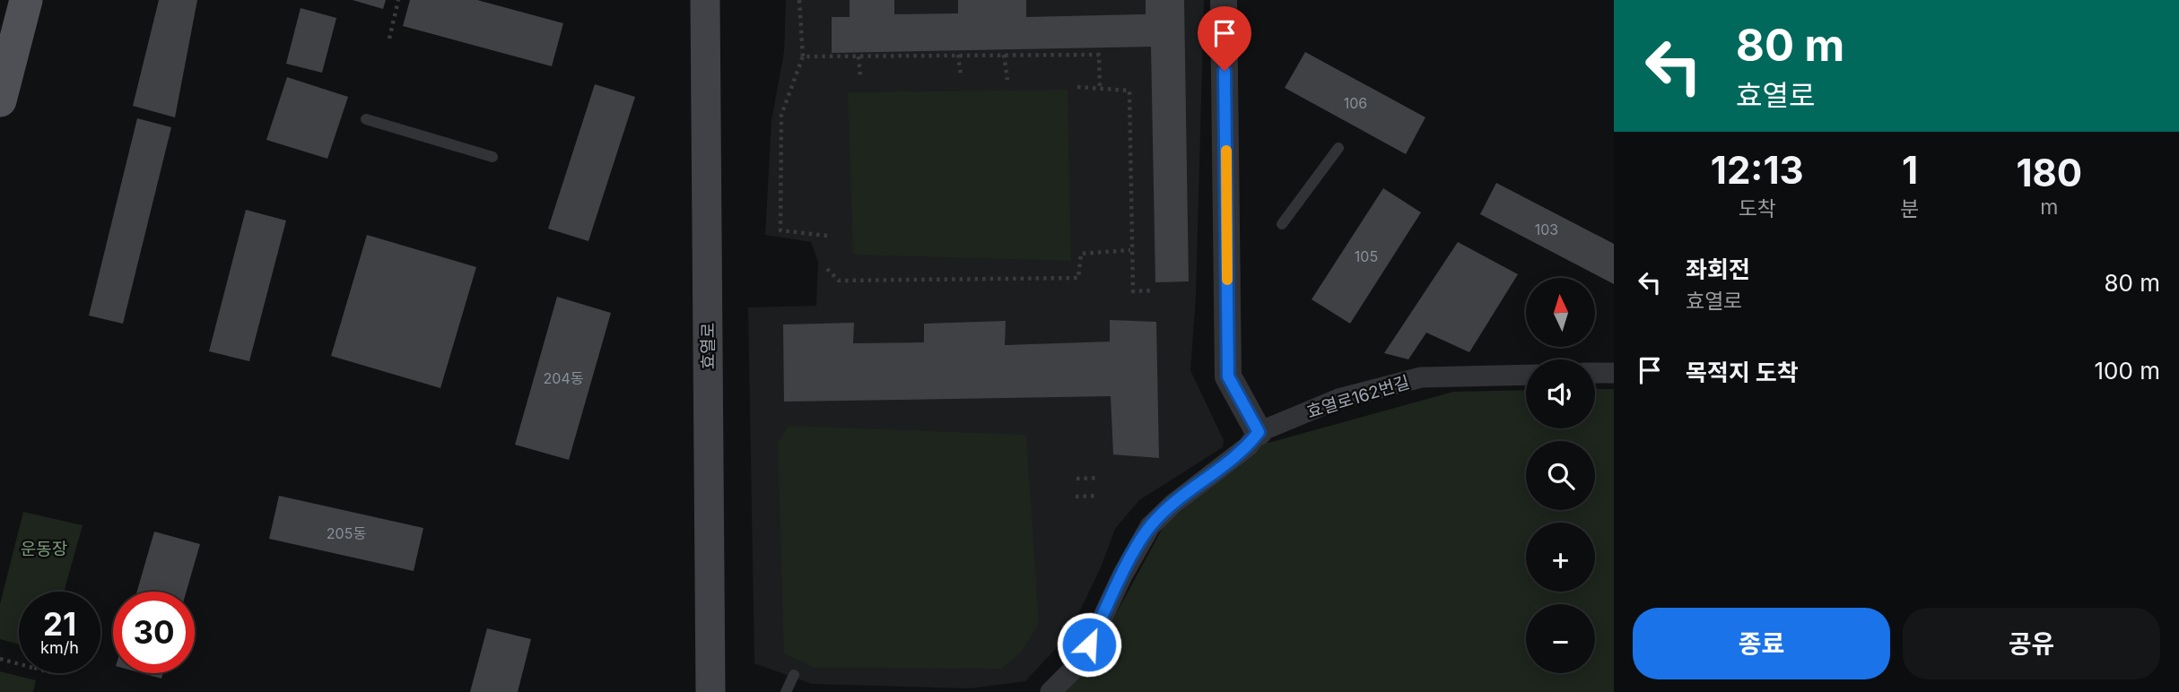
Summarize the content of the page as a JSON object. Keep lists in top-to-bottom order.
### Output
{
  "streets": {
    "main road": ["효열로"],
    "street": ["효열로162번길"]
  },
  "parks": ["운동장"],
  "house_numbers": [
    "106",
    "103",
    "105",
    "204동",
    "205동"
  ],
  "north": "top",
  "page": {
    "turn": ["80 m", "효열로"],
    "eta": [
      "12:13",
      "도착",
      "1",
      "분",
      "180",
      "m"
    ],
    "list": [
      {
        "name": "좌회전",
        "note": "효열로",
        "value": "80 m"
      },
      {
        "name": "목적지 도착",
        "value": "100 m"
      }
    ],
    "map_buttons": ["+", "−"],
    "speed": "21 km/h",
    "limit": "30",
    "buttons": ["종료", "공유"]
  }
}
